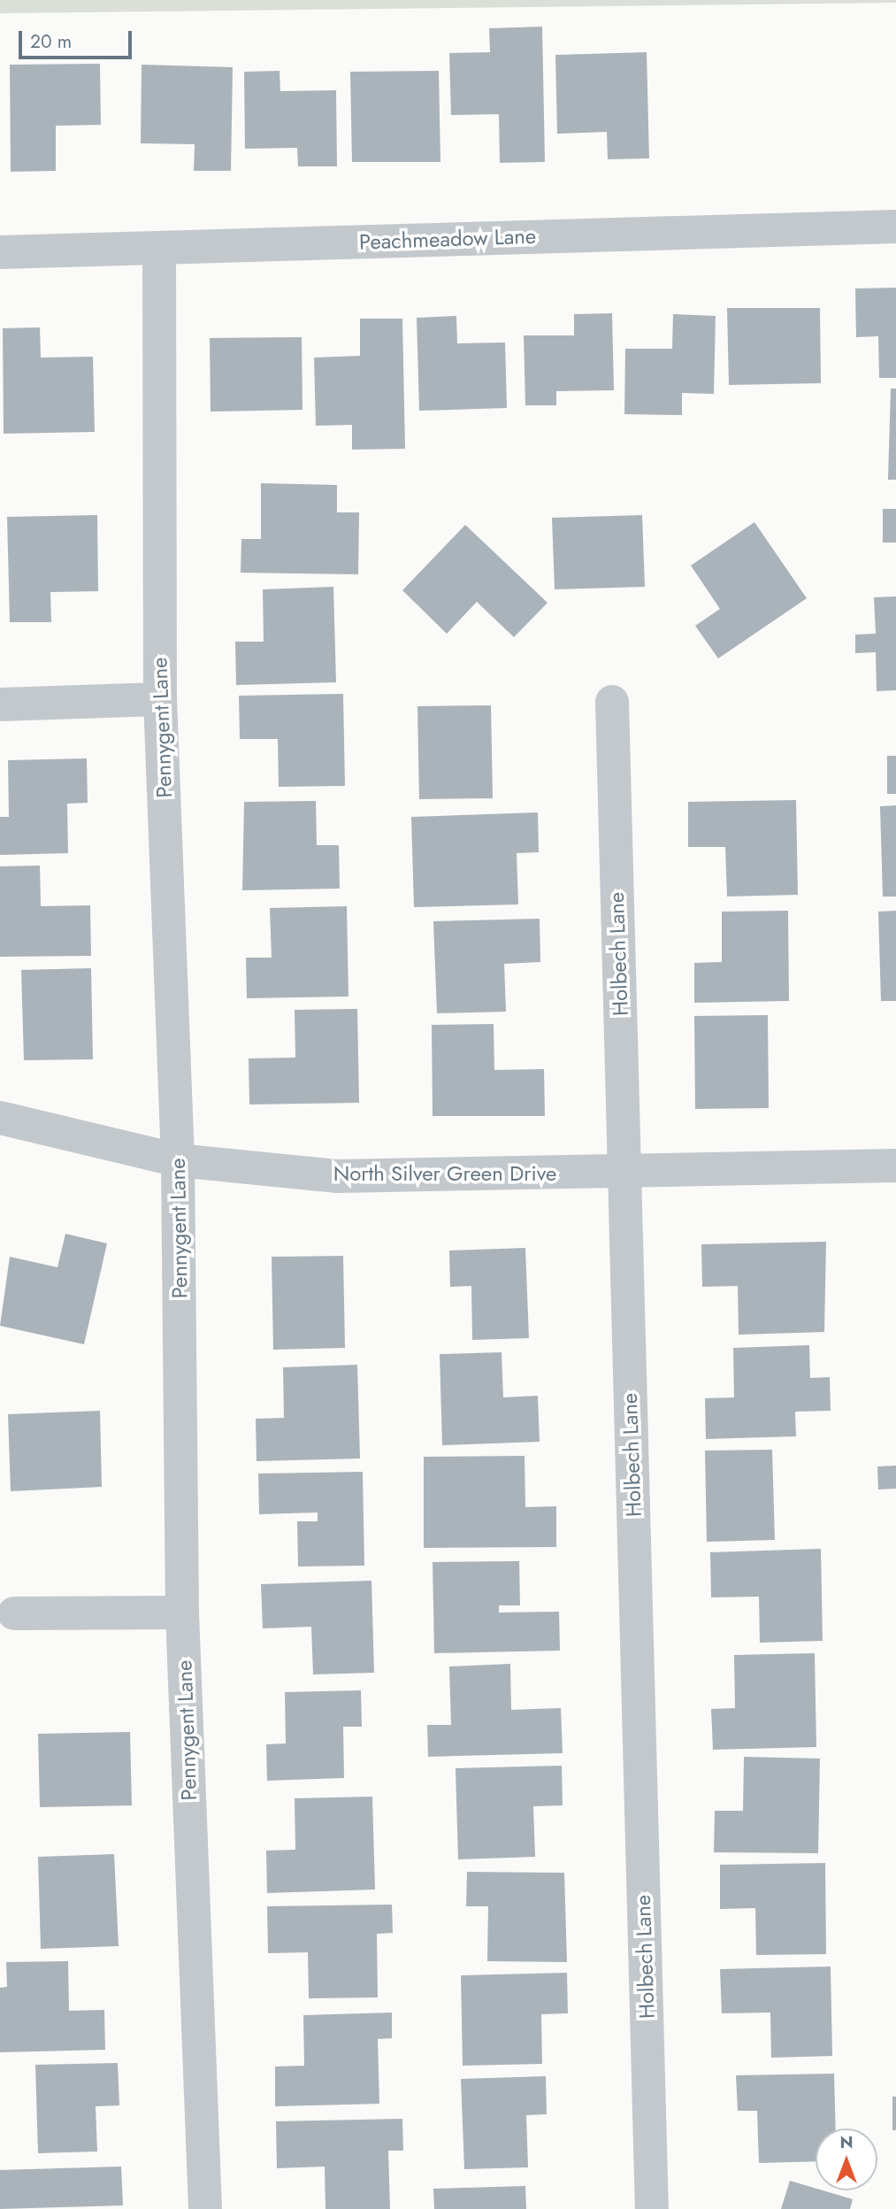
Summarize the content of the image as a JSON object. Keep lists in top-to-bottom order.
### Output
{
  "streets": {
    "street": [
      "Peachmeadow Lane",
      "Pennygent Lane",
      "Holbech Lane",
      "North Silver Green Drive"
    ]
  },
  "crossings": [
    ["Peachmeadow Lane", "Pennygent Lane"],
    ["Pennygent Lane", "North Silver Green Drive"],
    ["Holbech Lane", "North Silver Green Drive"]
  ],
  "scale_bar": "20 m",
  "north": "top"
}
